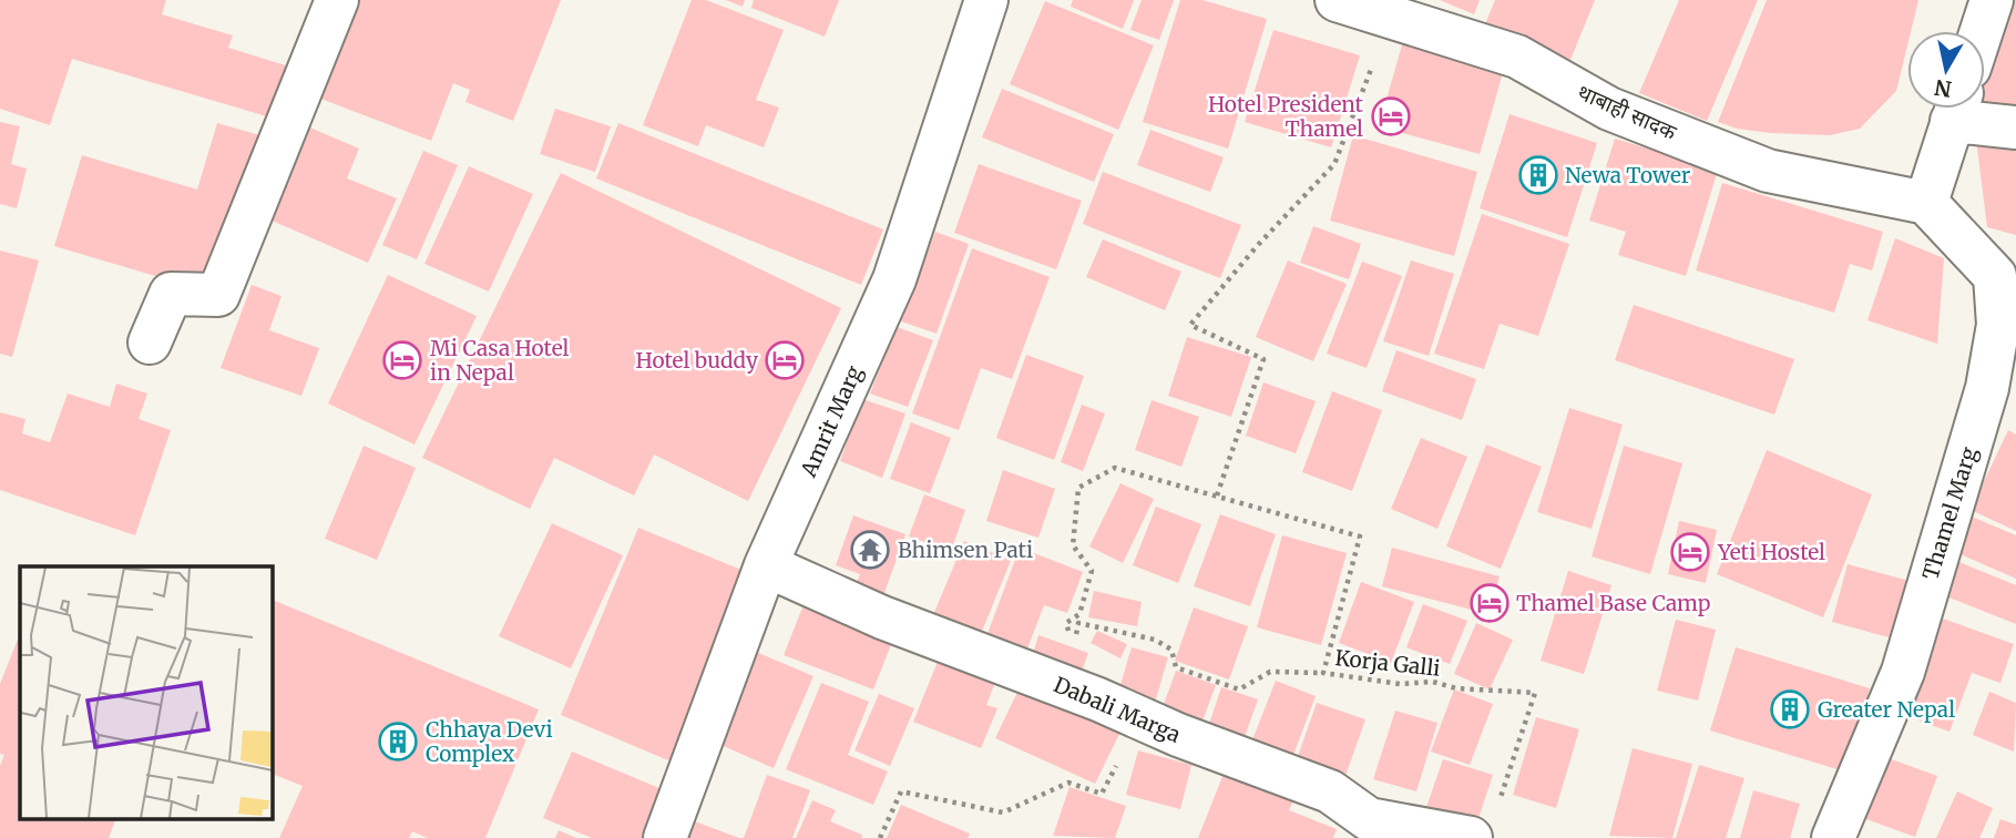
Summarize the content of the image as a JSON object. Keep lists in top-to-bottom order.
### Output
{
  "streets": {
    "street": [
      "थाबाही सादक",
      "Amrit Marg",
      "Thamel Marg",
      "Dabali Marga"
    ],
    "path": ["Korja Galli"]
  },
  "crossings": [
    ["थाबाही सादक", "Thamel Marg"],
    ["Amrit Marg", "Dabali Marga"],
    ["Korja Galli", "Dabali Marga"]
  ],
  "places": {
    "hotel": [
      "Hotel President Thamel",
      "Mi Casa Hotel in Nepal",
      "Hotel buddy",
      "Yeti Hostel",
      "Thamel Base Camp"
    ],
    "building": ["Newa Tower", "Greater Nepal", "Chhaya Devi Complex"],
    "temple": ["Bhimsen Pati"]
  },
  "north": "bottom"
}
